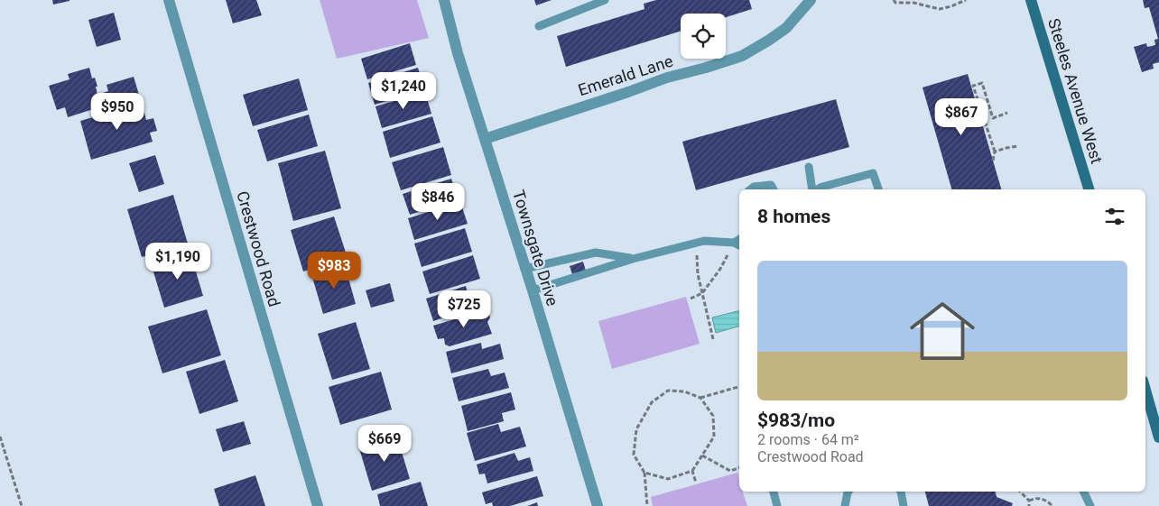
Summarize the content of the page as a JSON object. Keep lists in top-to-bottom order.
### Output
{
  "streets": {
    "main road": ["Steeles Avenue West"],
    "street": ["Emerald Lane", "Townsgate Drive", "Crestwood Road"]
  },
  "crossings": [
    ["Emerald Lane", "Townsgate Drive"]
  ],
  "page": {
    "price": [
      "$1,240",
      "$950",
      "$867",
      "$846",
      "$1,190",
      "$983",
      "$725",
      "$669"
    ],
    "heading": "8 homes",
    "list": [
      {
        "name": "$983/mo",
        "note": "2 rooms · 64 m² · Crestwood Road"
      }
    ]
  }
}
